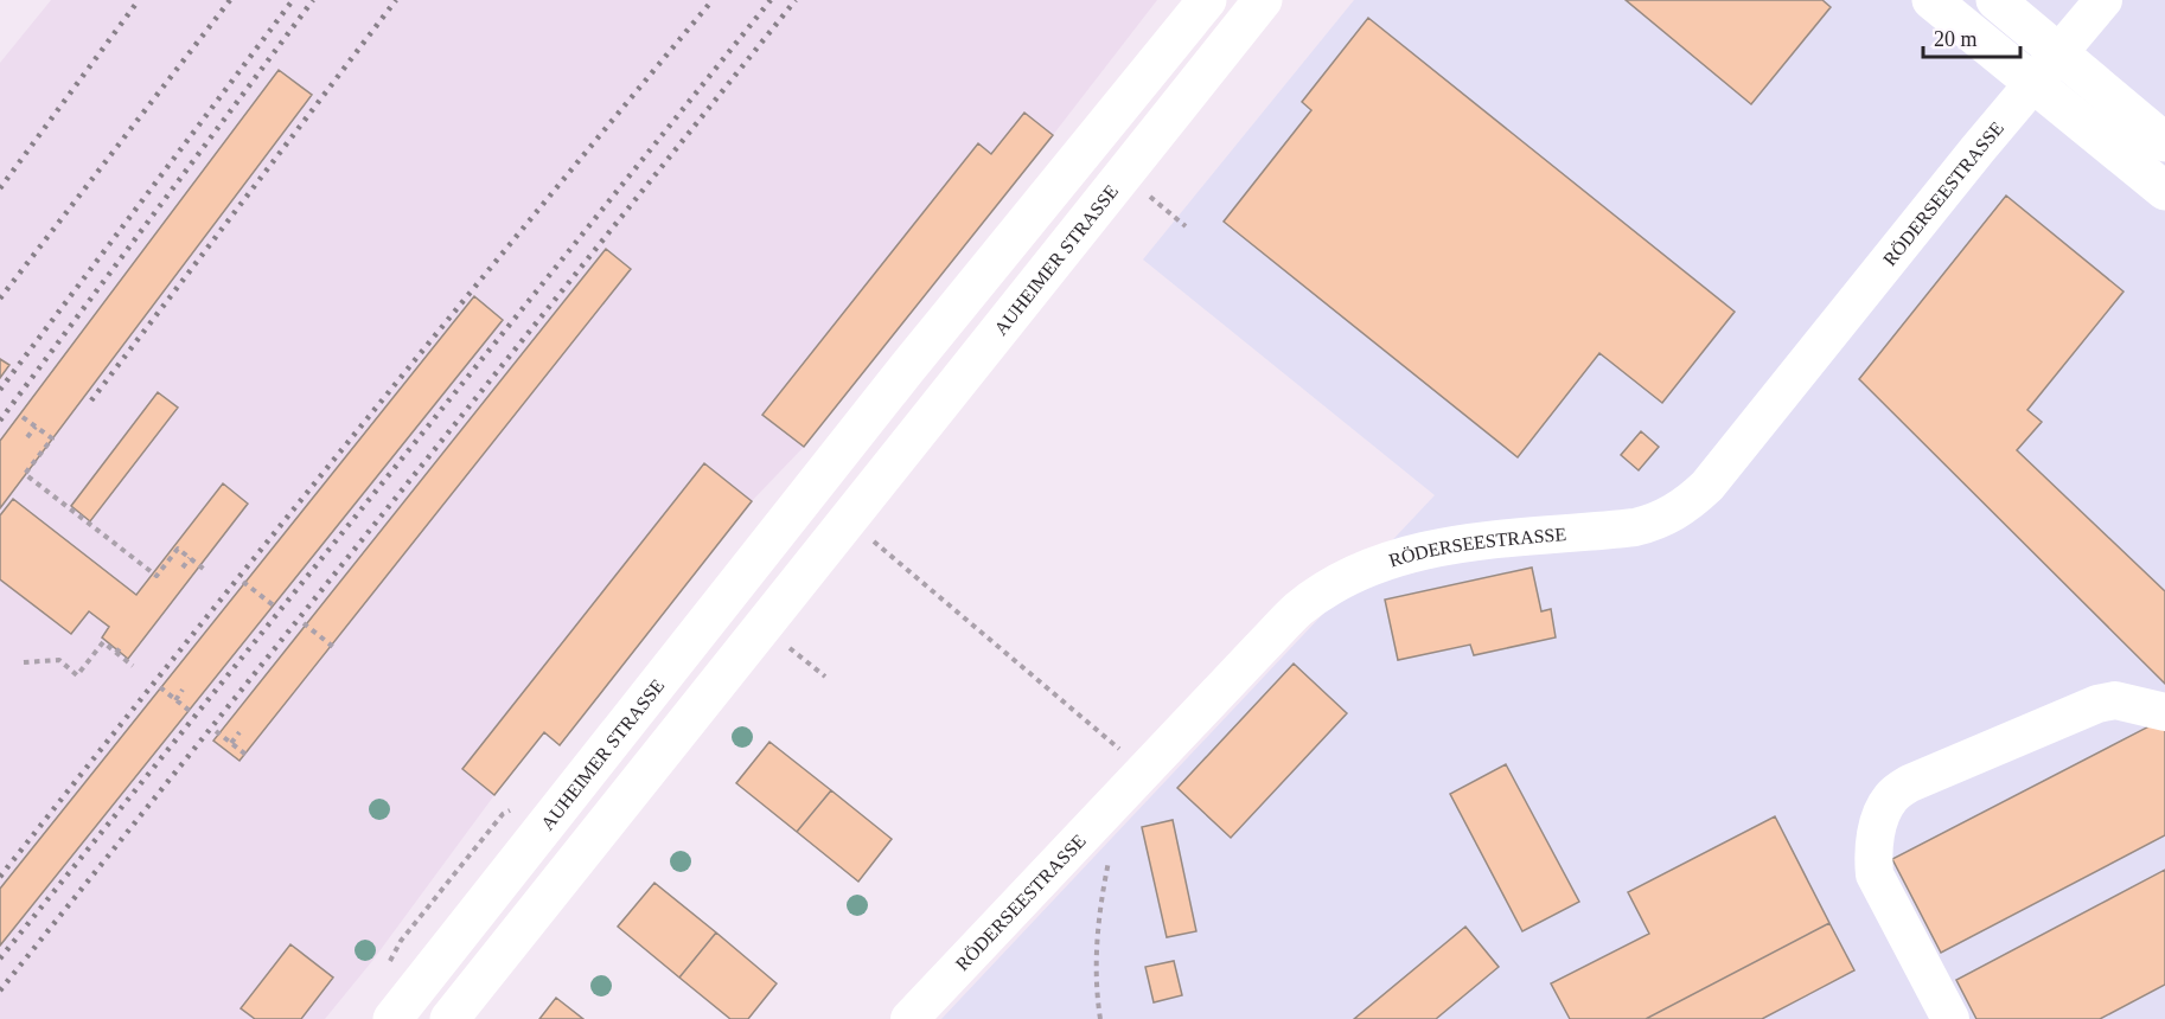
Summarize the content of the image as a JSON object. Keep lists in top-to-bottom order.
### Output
{
  "streets": {
    "main road": ["AUHEIMER STRASSE"],
    "street": ["RÖDERSEESTRASSE"]
  },
  "scale_bar": "20 m"
}
